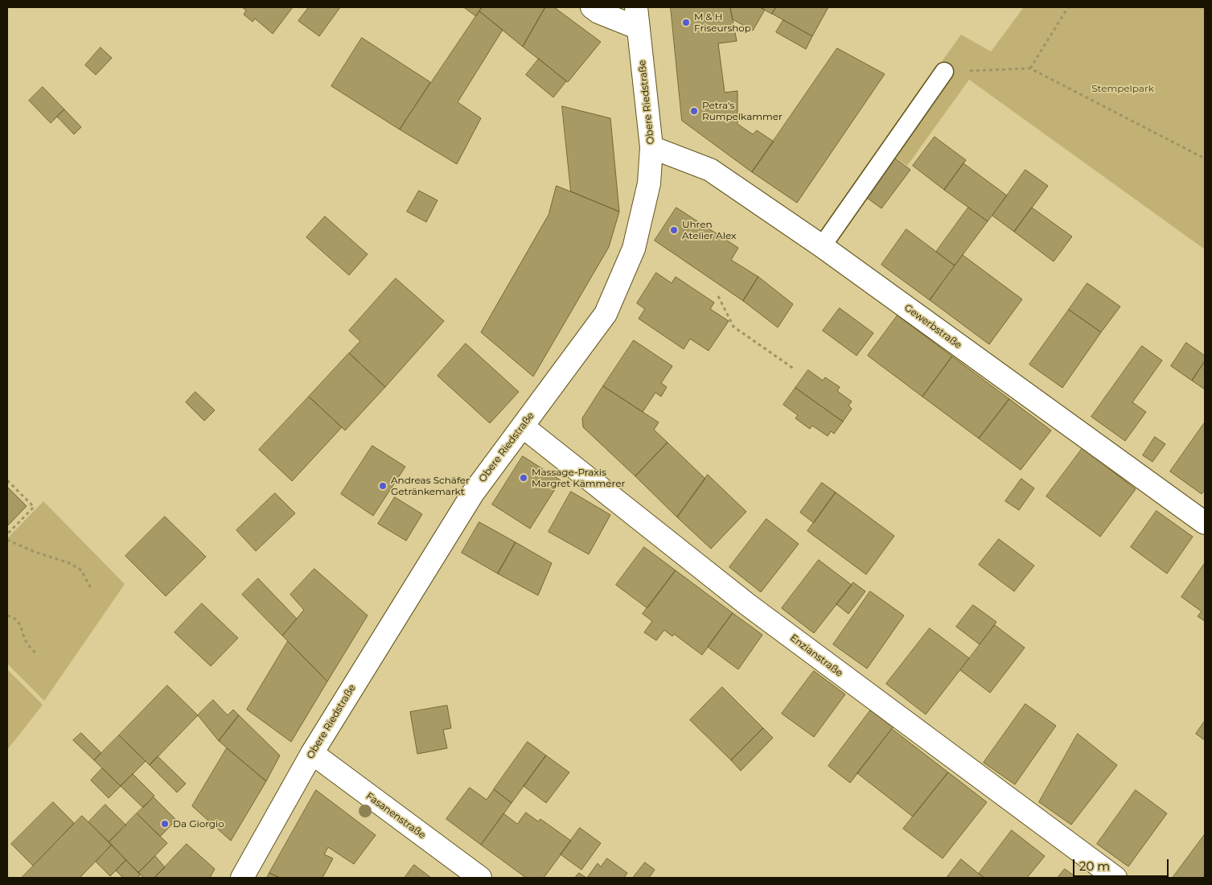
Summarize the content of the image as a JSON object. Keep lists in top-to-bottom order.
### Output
{
  "streets": {
    "street": [
      "Obere Riedstraße",
      "Gewerbstraße",
      "Enzianstraße",
      "Fasanenstraße"
    ]
  },
  "crossings": [
    ["Obere Riedstraße", "Gewerbstraße"],
    ["Obere Riedstraße", "Enzianstraße"],
    ["Obere Riedstraße", "Fasanenstraße"]
  ],
  "parks": ["Stempelpark"],
  "places": [
    "M & H Friseurshop",
    "Petra's Rumpelkammer",
    "Uhren Atelier Alex",
    "Massage-Praxis Margret Kämmerer",
    "Andreas Schäfer Getränkemarkt",
    "Da Giorgio"
  ],
  "scale_bar": "20 m"
}
